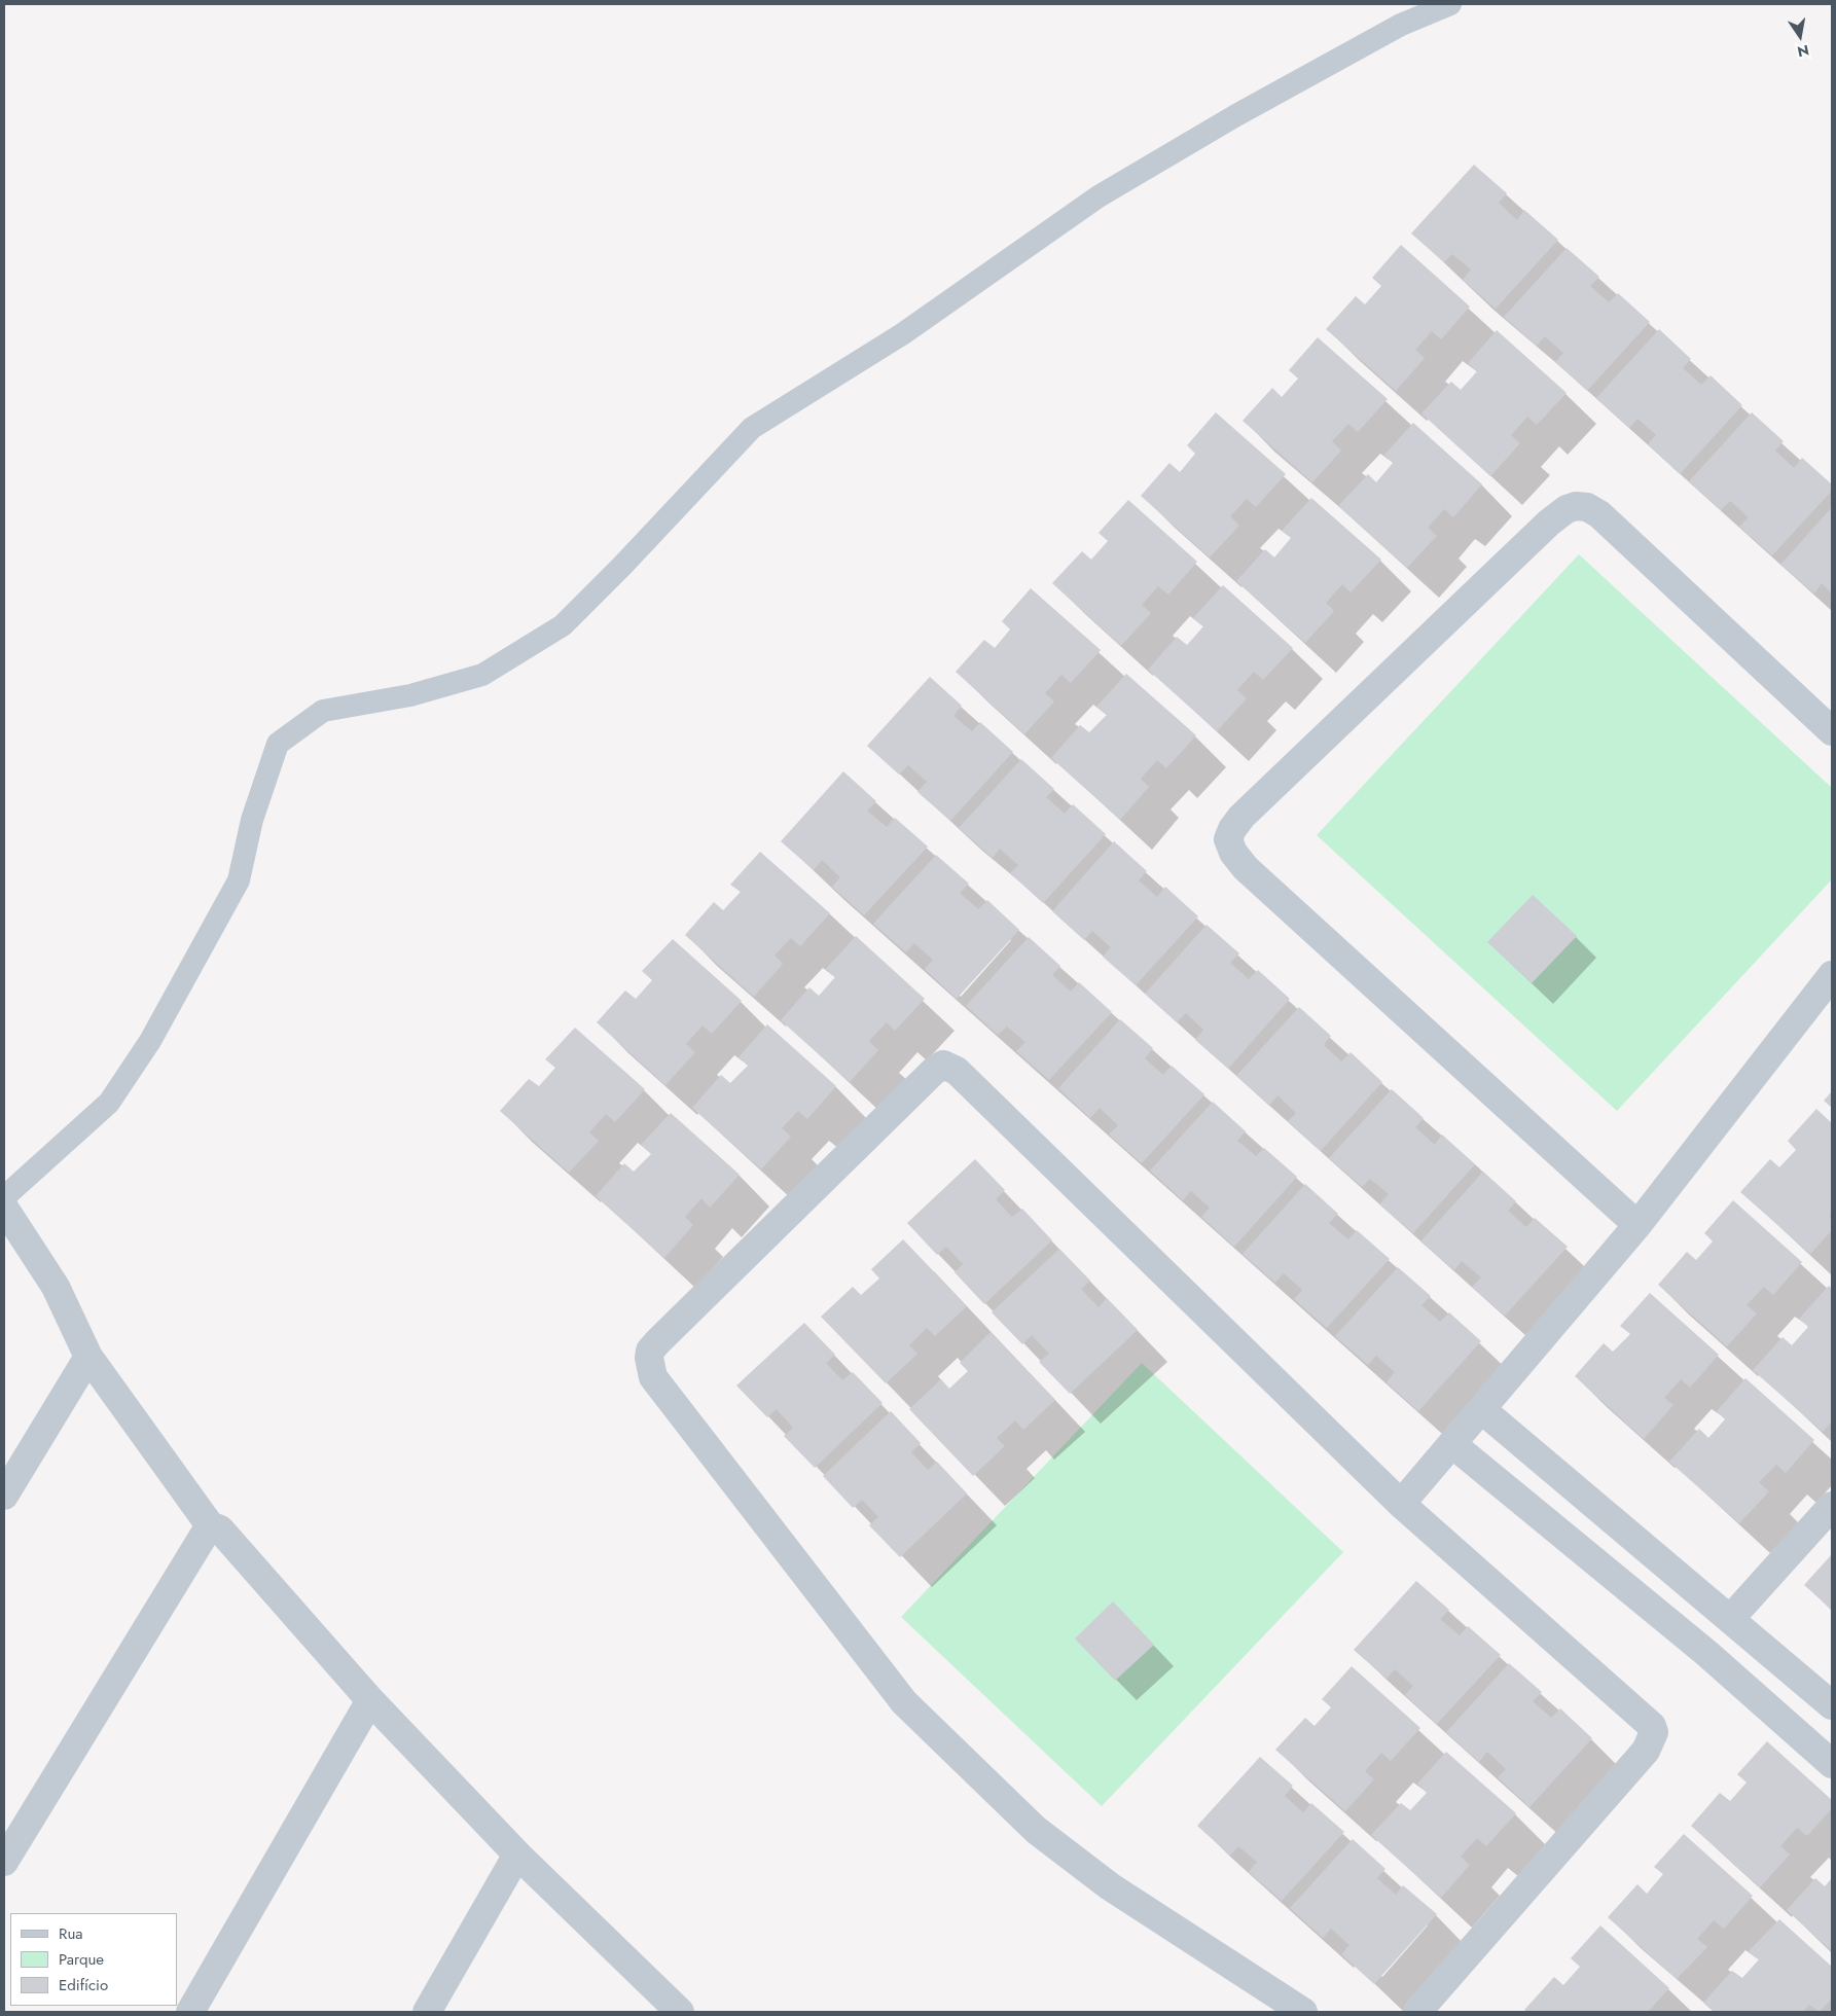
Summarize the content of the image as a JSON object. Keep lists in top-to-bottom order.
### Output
{
  "legend": ["Rua", "Parque", "Edifício"],
  "north": "bottom"
}
